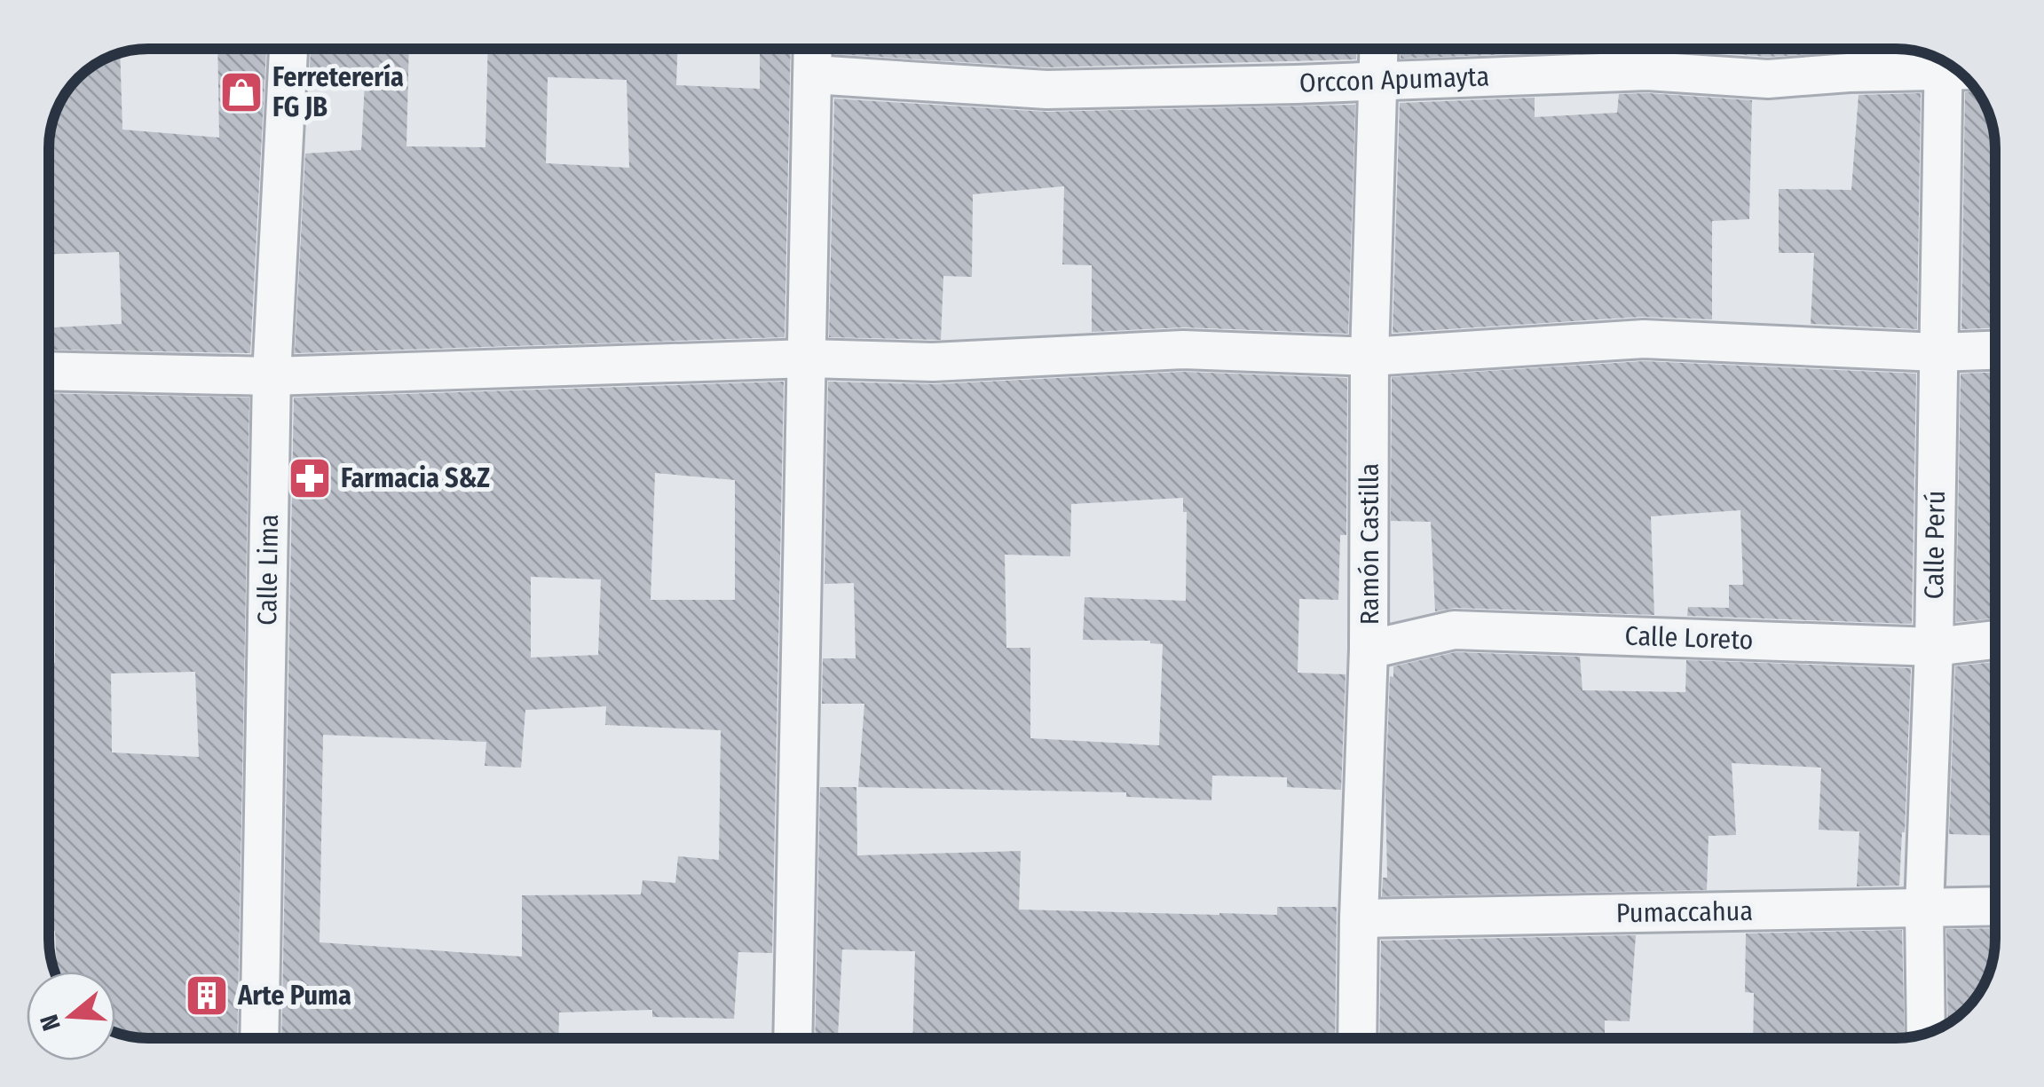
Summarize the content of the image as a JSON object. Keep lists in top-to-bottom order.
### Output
{
  "streets": {
    "street": [
      "Orccon Apumayta",
      "Ramón Castilla",
      "Calle Perú",
      "Calle Lima",
      "Calle Loreto",
      "Pumaccahua"
    ]
  },
  "crossings": [
    ["Orccon Apumayta", "Ramón Castilla"],
    ["Ramón Castilla", "Calle Loreto"],
    ["Ramón Castilla", "Pumaccahua"],
    ["Calle Perú", "Calle Loreto"],
    ["Calle Perú", "Pumaccahua"]
  ],
  "places": {
    "shop": ["Ferreterería FG JB"],
    "pharmacy": ["Farmacia S&Z"],
    "building": ["Arte Puma"]
  },
  "north": "left"
}
